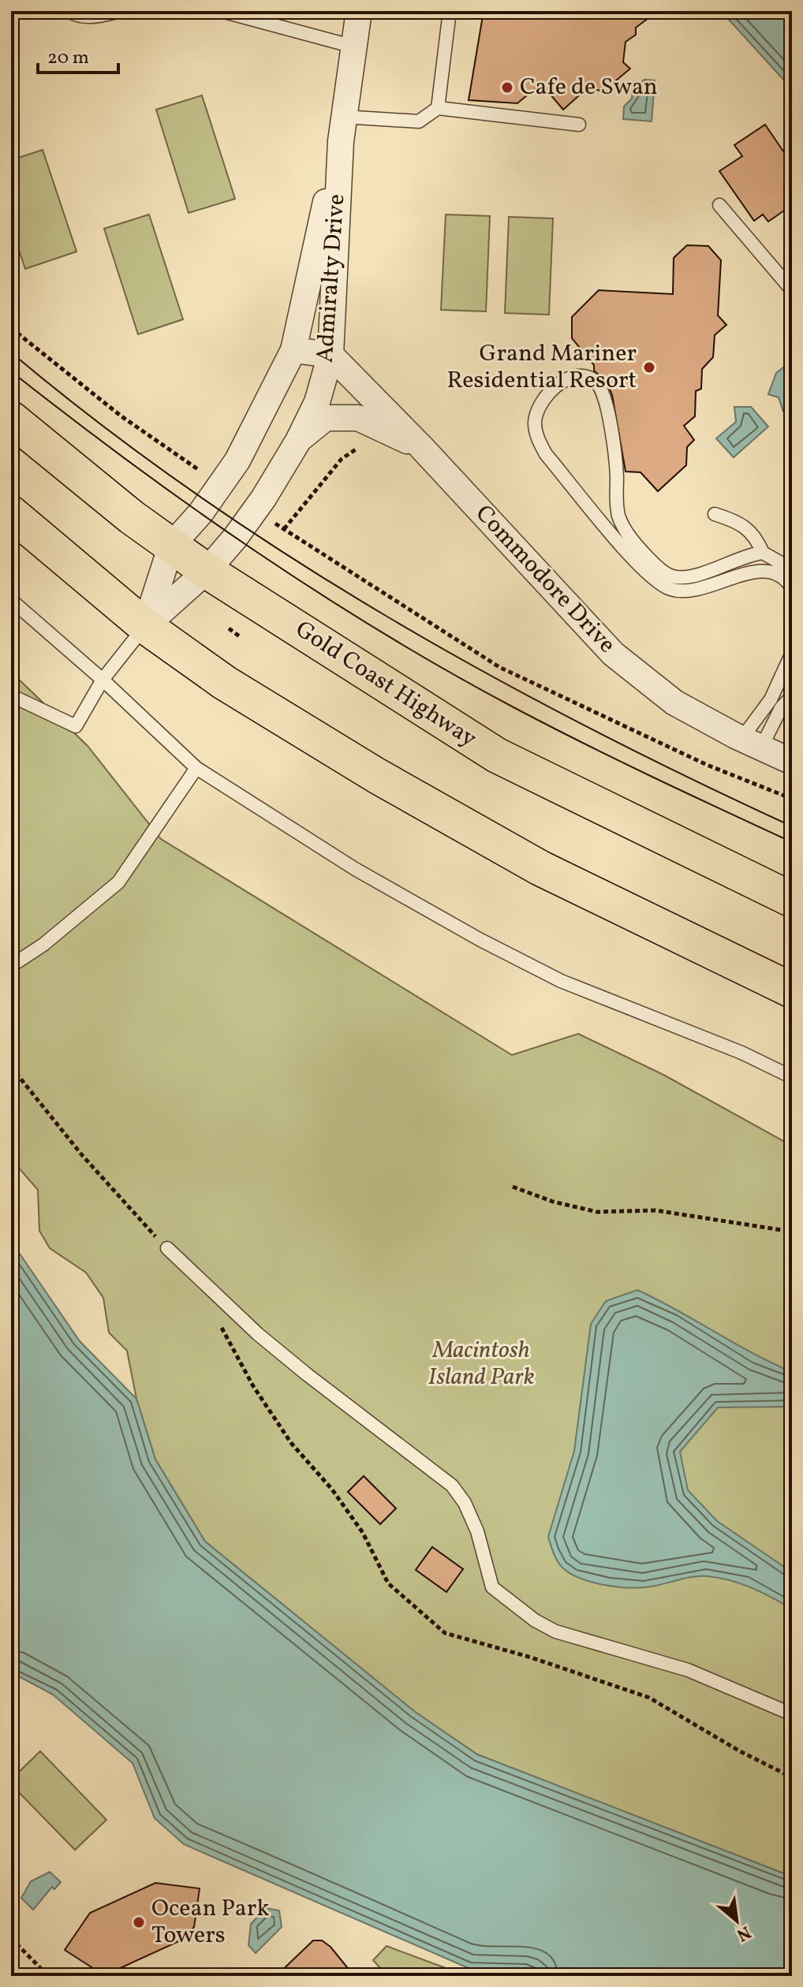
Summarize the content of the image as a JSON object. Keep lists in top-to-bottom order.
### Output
{
  "streets": {
    "highway": ["Gold Coast Highway"],
    "street": ["Admiralty Drive", "Commodore Drive"]
  },
  "crossings": [
    ["Admiralty Drive", "Commodore Drive"],
    ["Admiralty Drive", "Gold Coast Highway"]
  ],
  "parks": ["Macintosh Island Park"],
  "places": ["Cafe de Swan", "Grand Mariner Residential Resort", "Ocean Park Towers"],
  "scale_bar": "20 m",
  "north": "bottom right"
}
